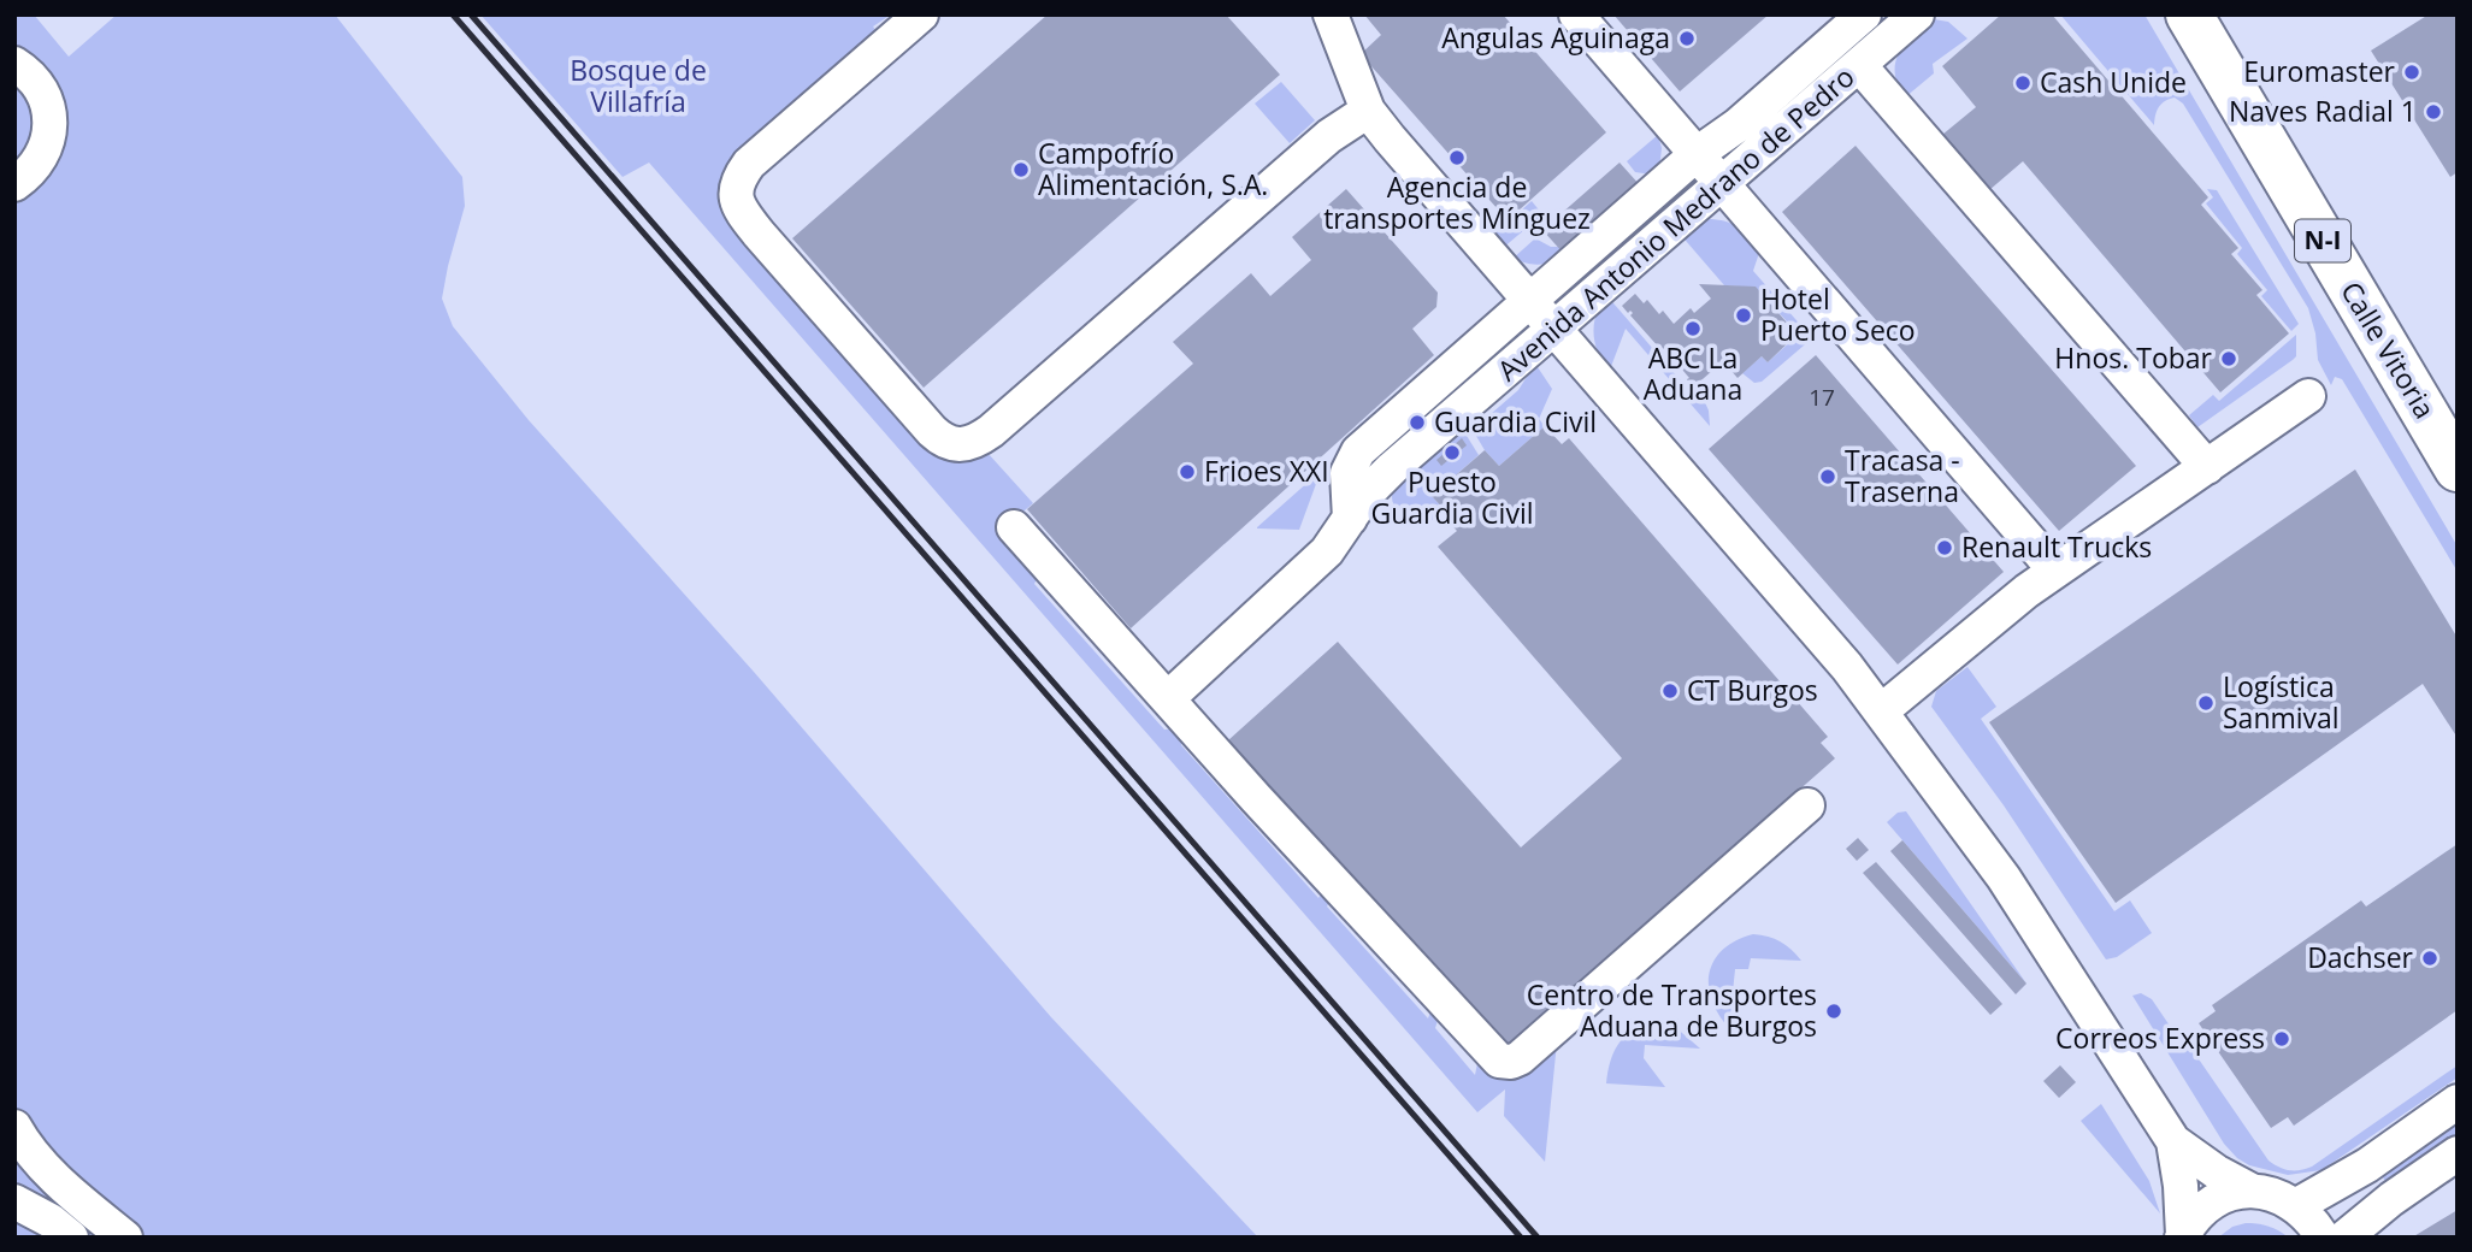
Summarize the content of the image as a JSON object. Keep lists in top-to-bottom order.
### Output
{
  "streets": {
    "highway": ["N-I", "Calle Vitoria"],
    "street": ["Avenida Antonio Medrano de Pedro"]
  },
  "parks": ["Bosque de Villafría"],
  "places": [
    "Angulas Aguinaga",
    "Euromaster",
    "Cash Unide",
    "Naves Radial 1",
    "Agencia de transportes Mínguez",
    "Campofrío Alimentación, S.A.",
    "Hotel Puerto Seco",
    "ABC La Aduana",
    "Hnos. Tobar",
    "Guardia Civil",
    "Puesto Guardia Civil",
    "Frioes XXI",
    "Tracasa - Traserna",
    "Renault Trucks",
    "CT Burgos",
    "Logística Sanmival",
    "Dachser",
    "Centro de Transportes Aduana de Burgos",
    "Correos Express"
  ],
  "house_numbers": ["17"]
}
